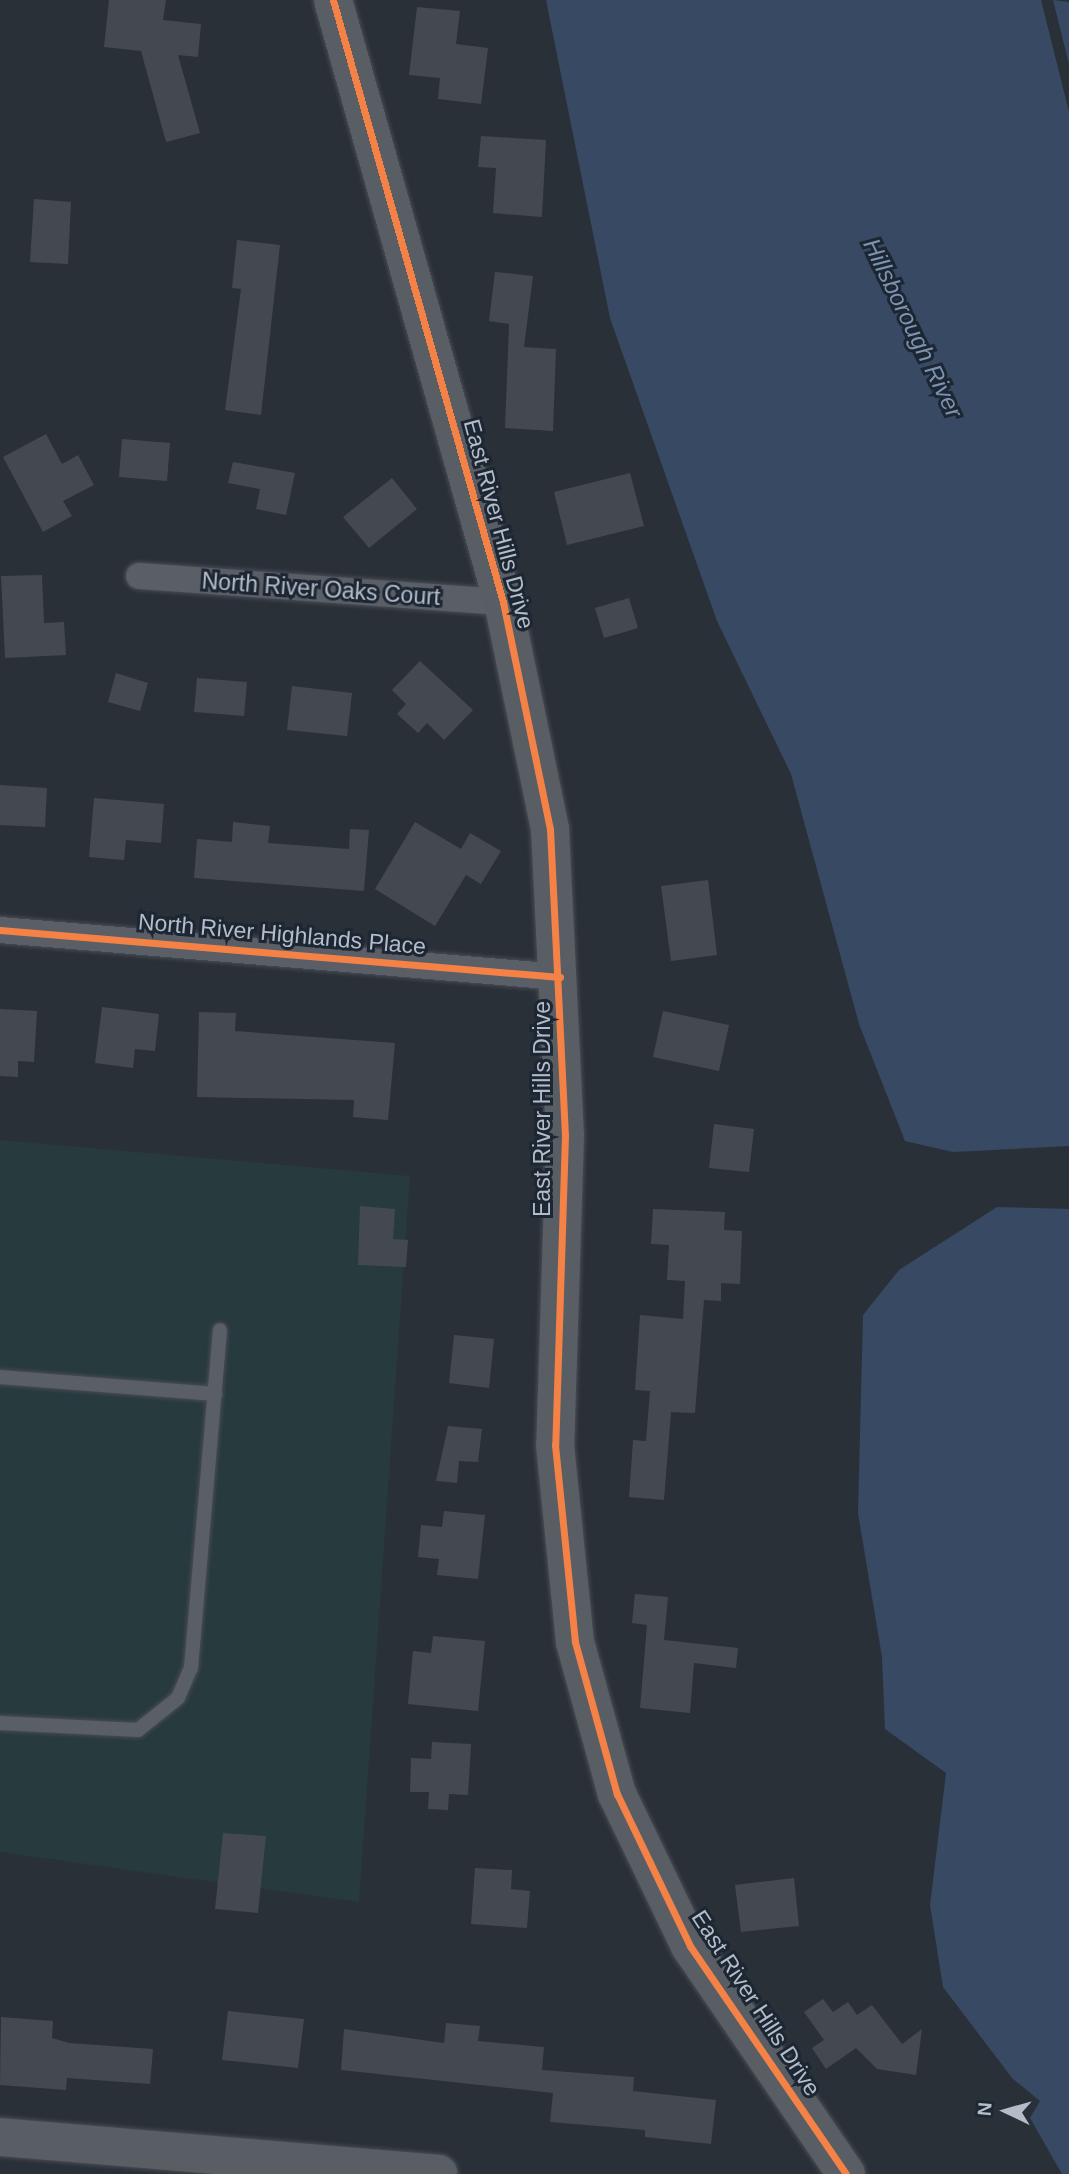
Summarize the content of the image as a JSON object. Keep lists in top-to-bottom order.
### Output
{
  "streets": {
    "street": ["East River Hills Drive", "North River Oaks Court", "North River Highlands Place"]
  },
  "crossings": [
    ["East River Hills Drive", "North River Oaks Court"],
    ["East River Hills Drive", "North River Highlands Place"]
  ],
  "water": ["Hillsborough River"],
  "north": "left"
}
